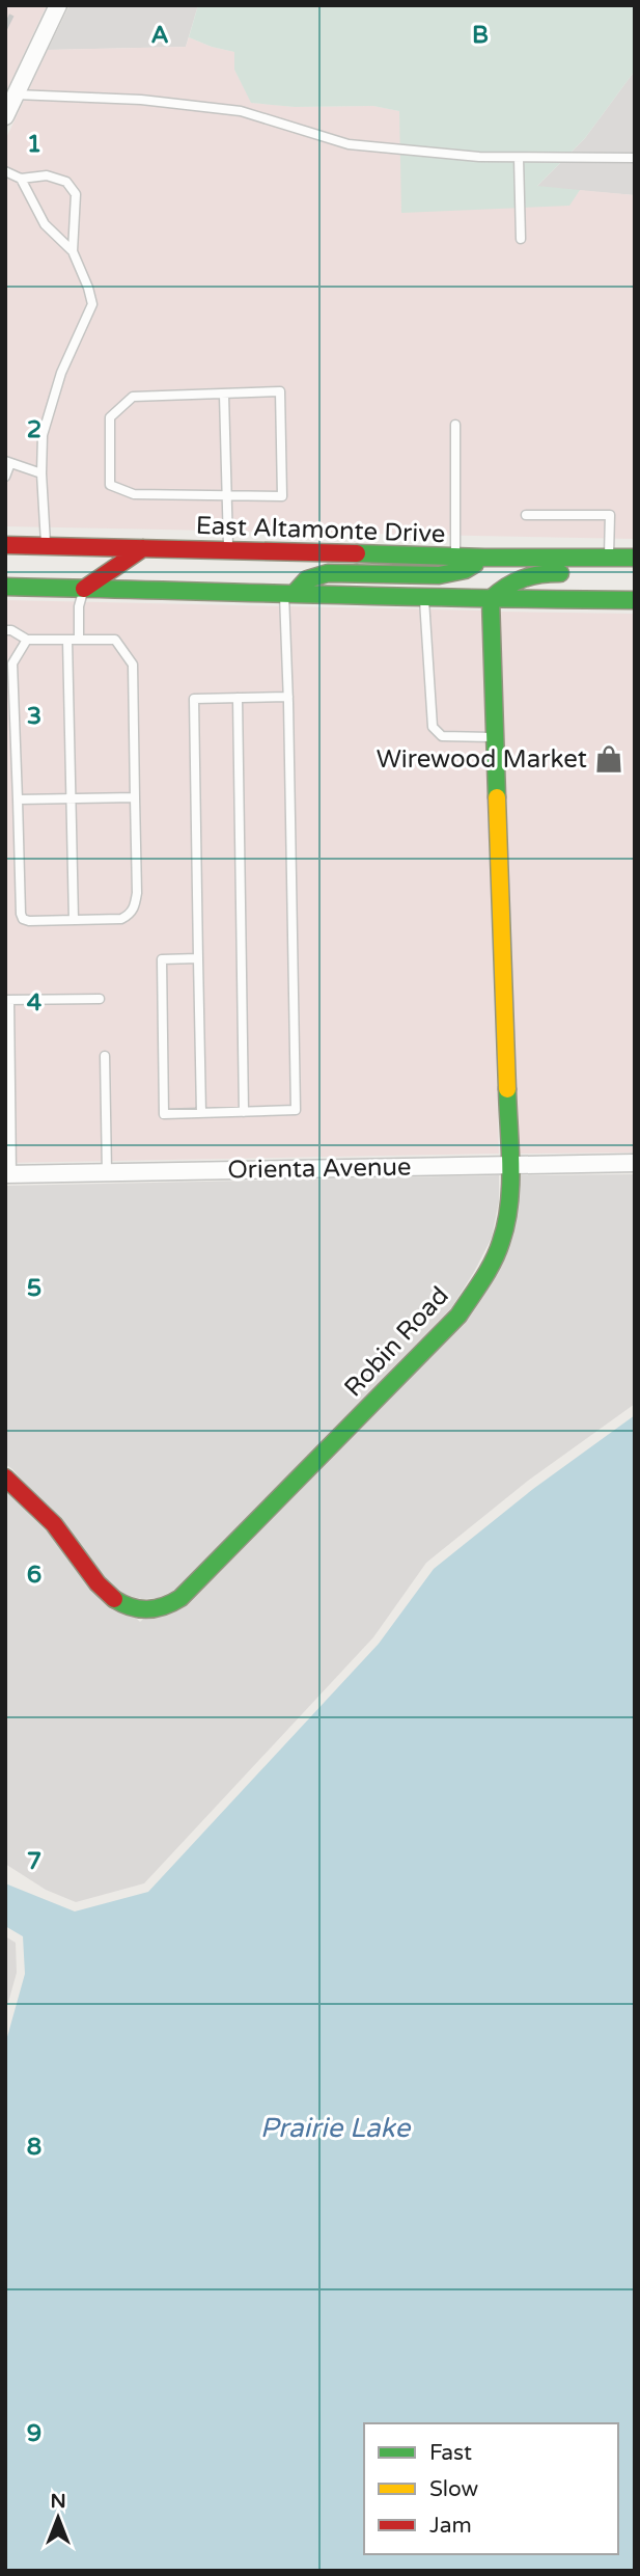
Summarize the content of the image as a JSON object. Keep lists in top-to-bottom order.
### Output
{
  "streets": {
    "main road": ["East Altamonte Drive", "Robin Road"],
    "street": ["Orienta Avenue"]
  },
  "crossings": [
    ["Orienta Avenue", "Robin Road"]
  ],
  "water": ["Prairie Lake"],
  "places": {
    "shop": ["Wirewood Market"]
  },
  "legend": ["Fast", "Slow", "Jam"],
  "north": "top",
  "grid": {
    "columns": ["A", "B"],
    "rows": [
      "1",
      "2",
      "3",
      "4",
      "5",
      "6",
      "7",
      "8",
      "9"
    ]
  }
}
